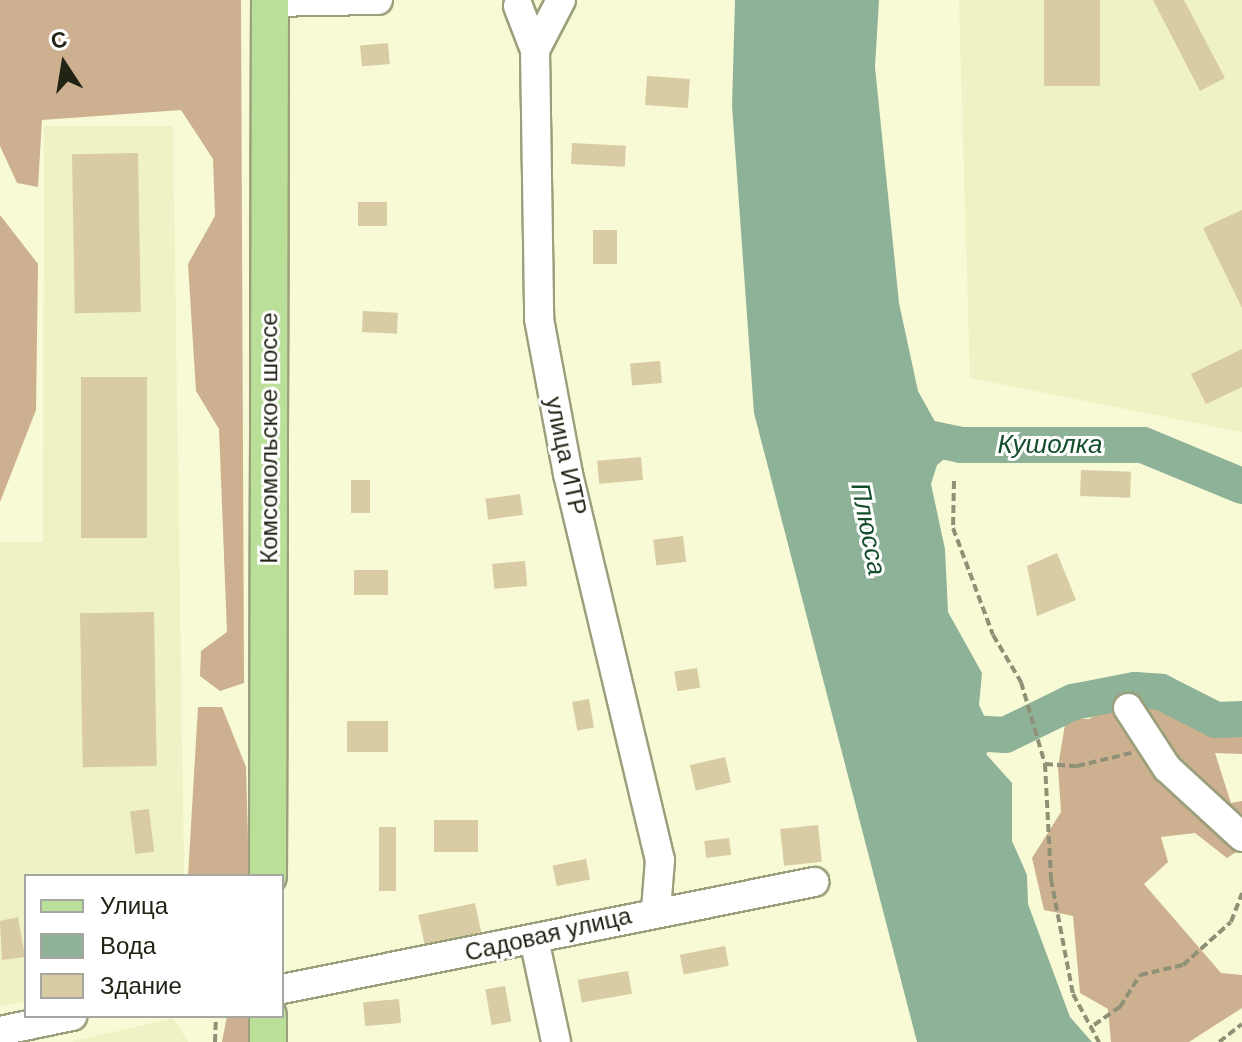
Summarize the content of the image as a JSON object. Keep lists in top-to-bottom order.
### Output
{
  "streets": {
    "main road": ["Комсомольское шоссе"],
    "street": ["улица ИТР", "Садовая улица"]
  },
  "crossings": [
    ["улица ИТР", "Садовая улица"]
  ],
  "water": ["Кушолка", "Плюсса"],
  "legend": ["Улица", "Вода", "Здание"],
  "north": "top"
}
